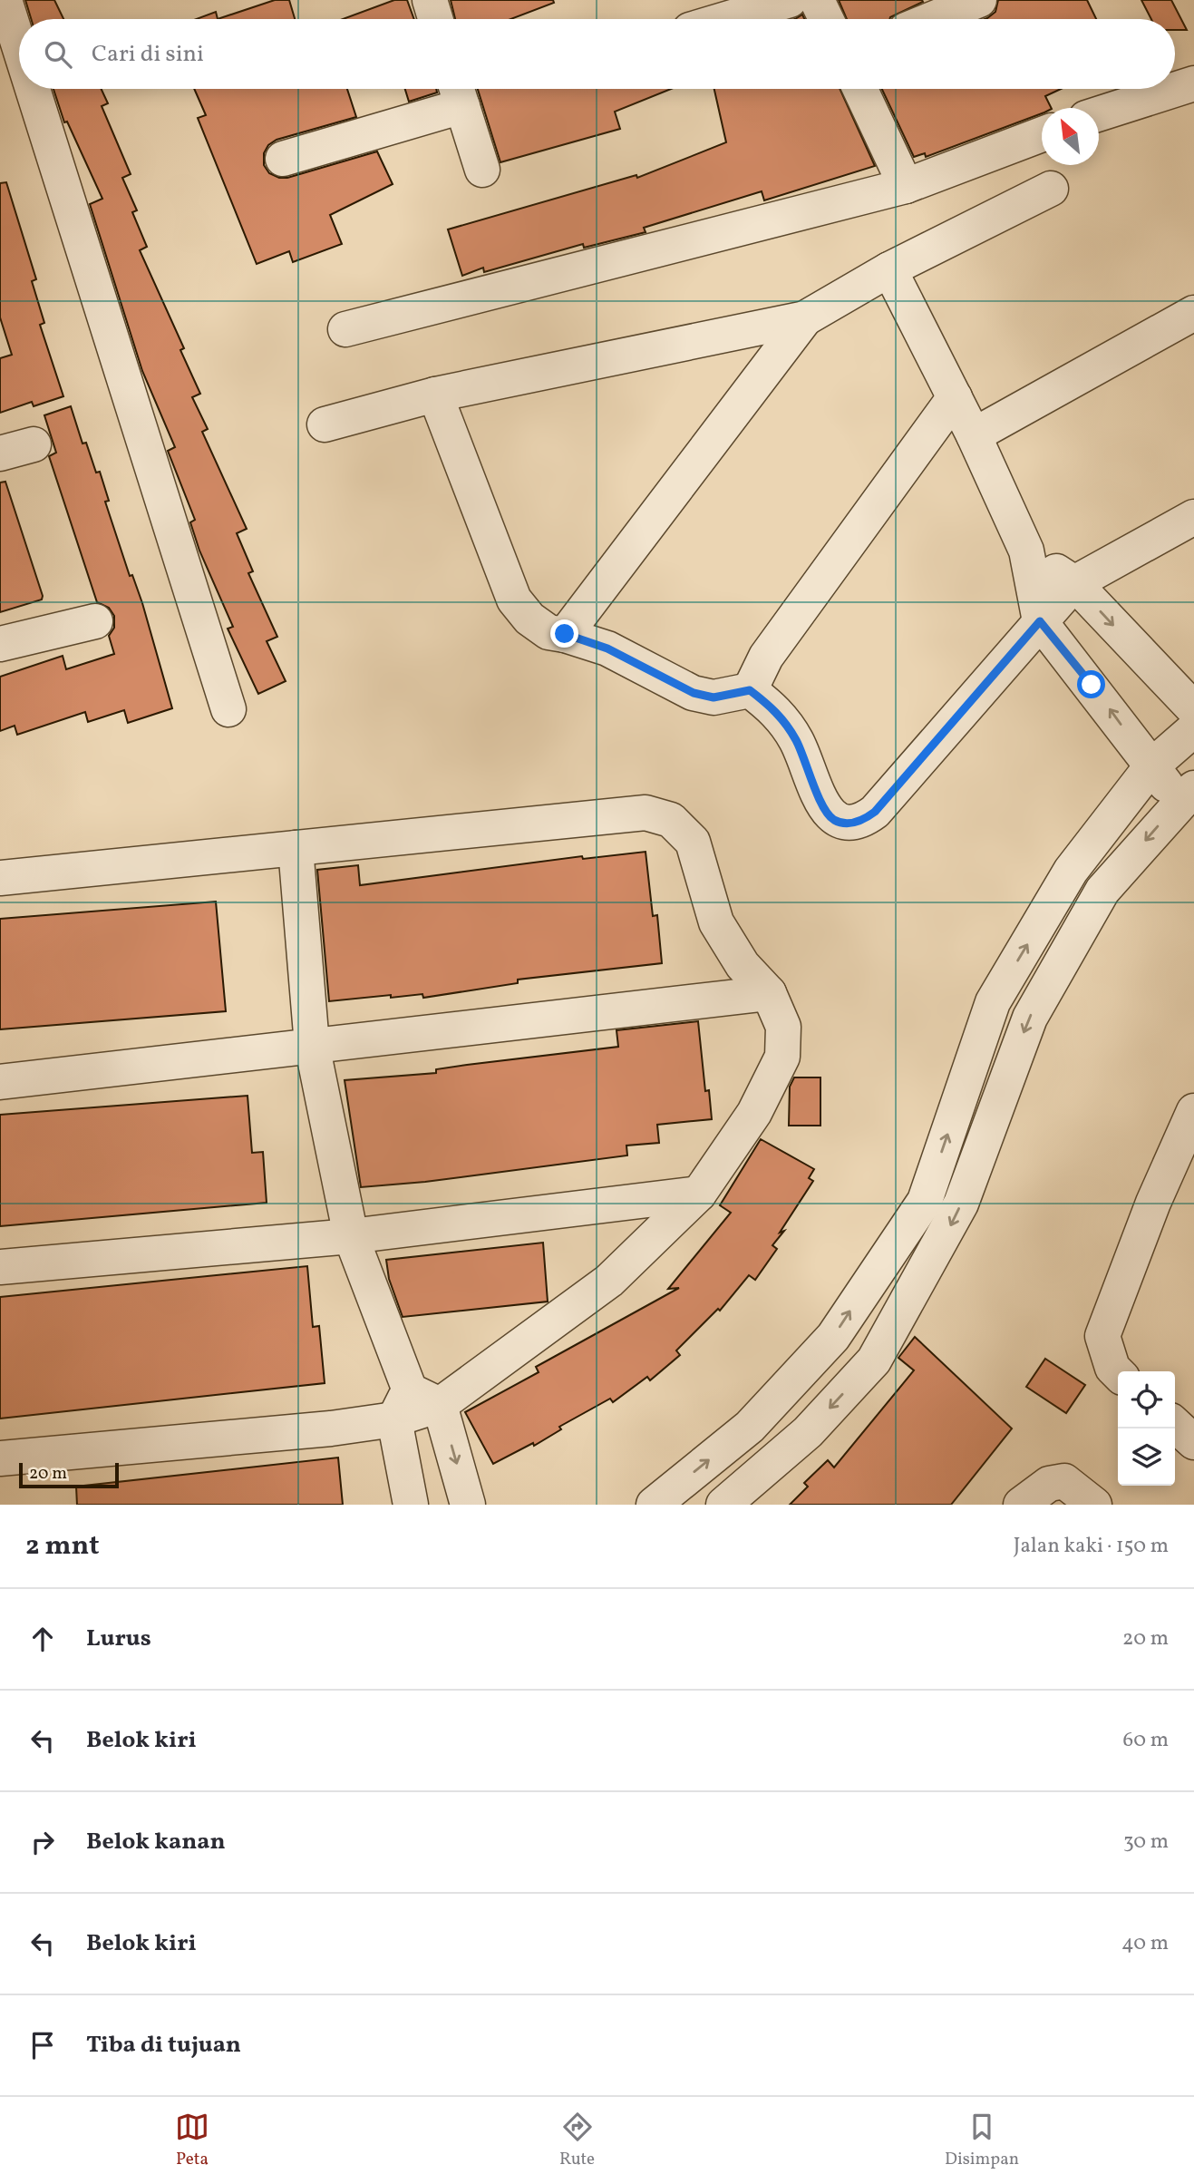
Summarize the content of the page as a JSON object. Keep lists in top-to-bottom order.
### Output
{
  "scale_bar": "20 m",
  "north": "top left",
  "page": {
    "search": "Cari di sini",
    "scale": "20 m",
    "heading": ["2 mnt", "Jalan kaki · 150 m"],
    "list": [
      ["Lurus", "20 m"],
      ["Belok kiri", "60 m"],
      ["Belok kanan", "30 m"],
      ["Belok kiri", "40 m"],
      "Tiba di tujuan"
    ],
    "nav": ["Peta", "Rute", "Disimpan"]
  }
}
